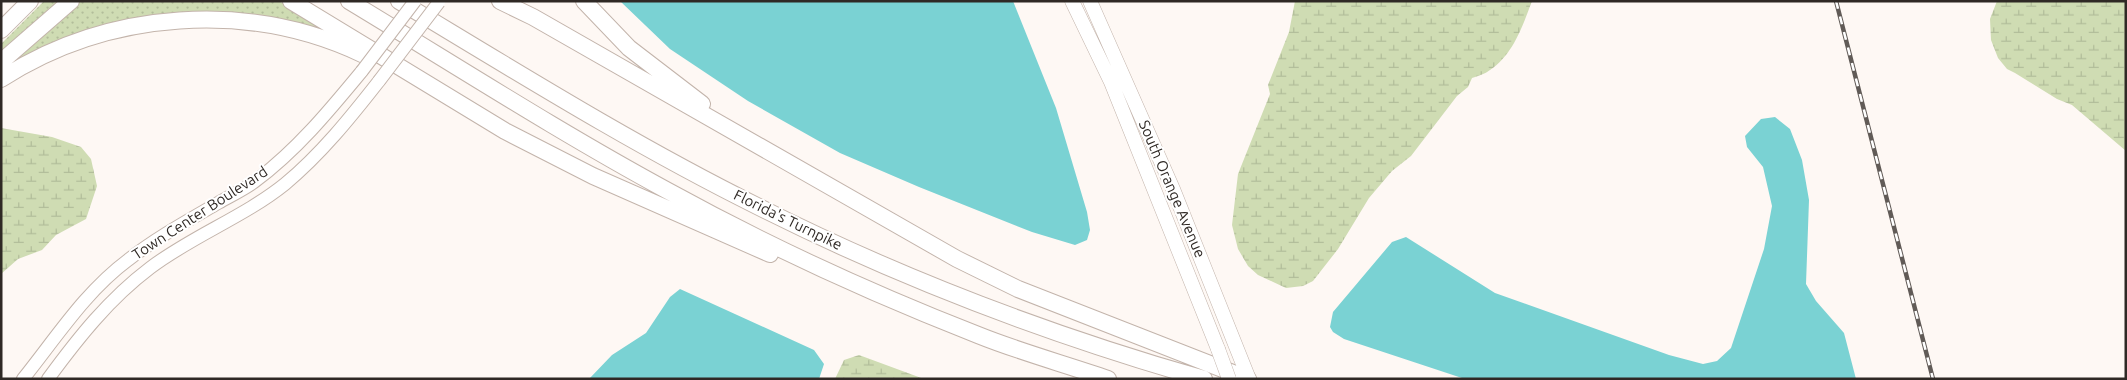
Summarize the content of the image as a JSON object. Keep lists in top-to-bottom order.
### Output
{
  "streets": {
    "highway": ["Florida's Turnpike"],
    "main road": ["South Orange Avenue", "Town Center Boulevard"]
  }
}
